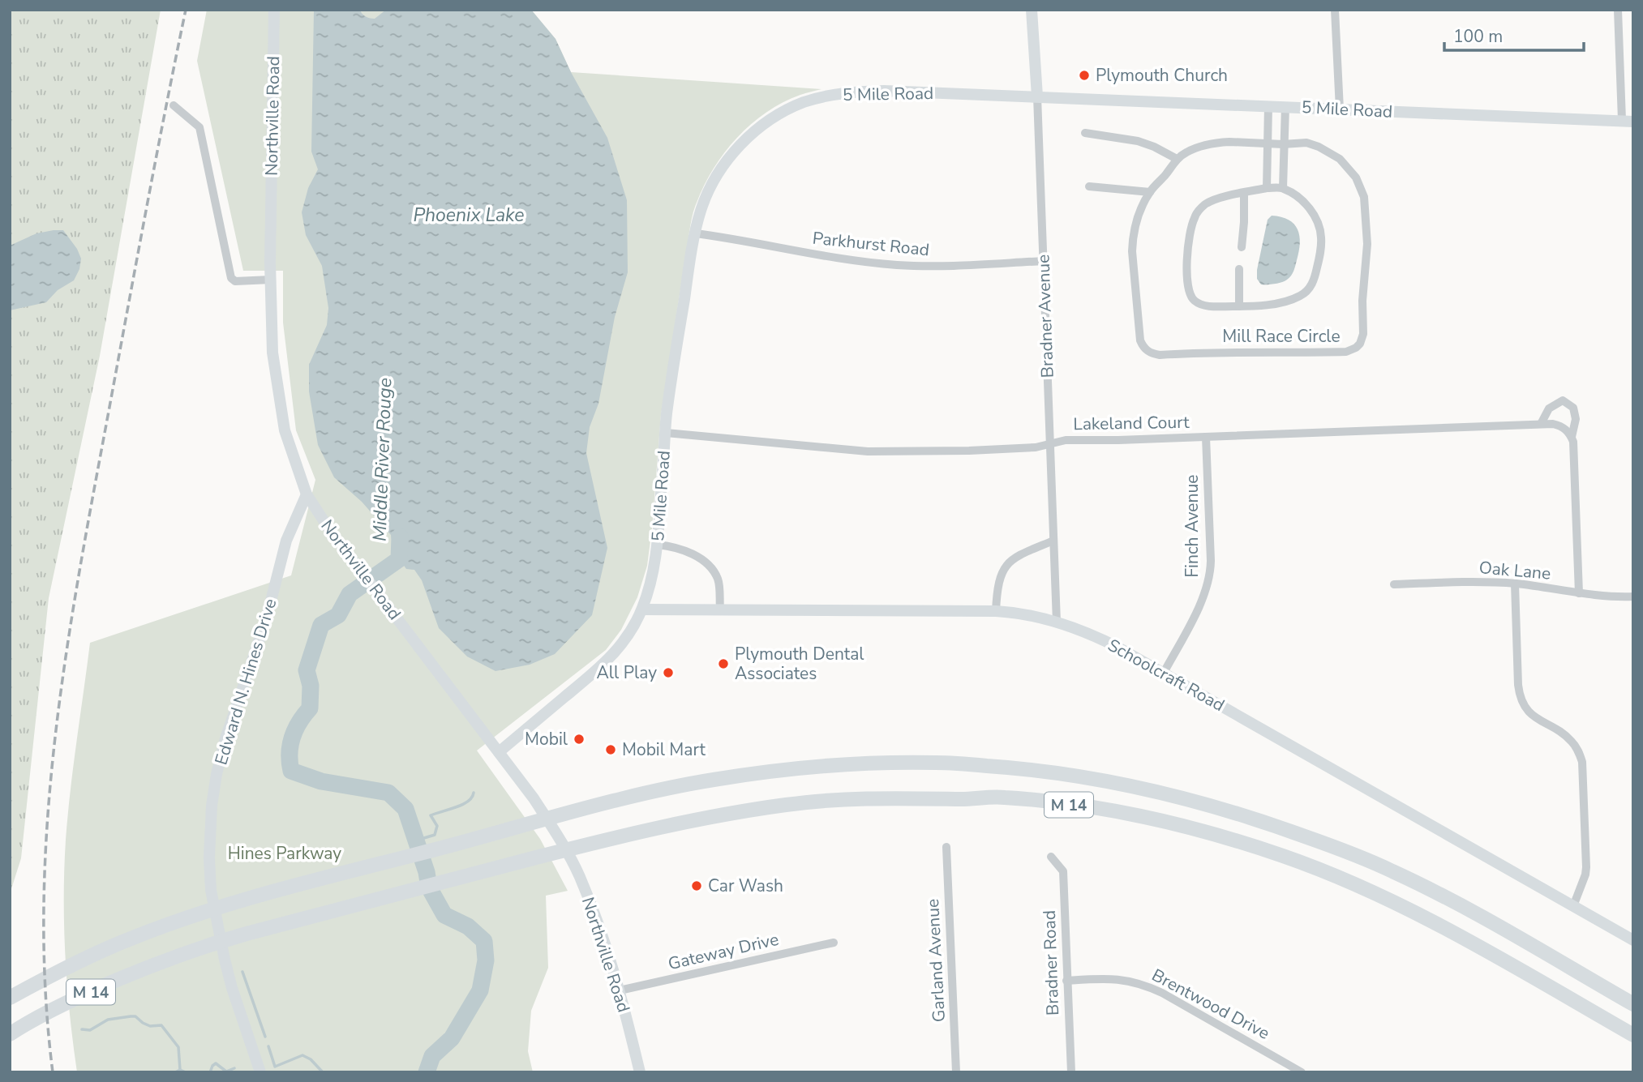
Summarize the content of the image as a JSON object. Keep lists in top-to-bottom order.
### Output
{
  "streets": {
    "highway": ["M 14"],
    "street": [
      "5 Mile Road",
      "Northville Road",
      "Parkhurst Road",
      "Bradner Avenue",
      "Mill Race Circle",
      "Lakeland Court",
      "Finch Avenue",
      "Oak Lane",
      "Schoolcraft Road",
      "Edward N. Hines Drive",
      "Gateway Drive",
      "Garland Avenue",
      "Bradner Road",
      "Brentwood Drive"
    ]
  },
  "crossings": [
    ["5 Mile Road", "Northville Road"],
    ["5 Mile Road", "Parkhurst Road"],
    ["5 Mile Road", "Bradner Avenue"],
    ["5 Mile Road", "Lakeland Court"],
    ["5 Mile Road", "Schoolcraft Road"],
    ["Northville Road", "Edward N. Hines Drive"],
    ["Northville Road", "Gateway Drive"],
    ["Parkhurst Road", "Bradner Avenue"],
    ["Bradner Avenue", "Lakeland Court"],
    ["Bradner Avenue", "Schoolcraft Road"],
    ["Lakeland Court", "Finch Avenue"],
    ["Finch Avenue", "Schoolcraft Road"],
    ["Bradner Road", "Brentwood Drive"]
  ],
  "water": ["Phoenix Lake", "Middle River Rouge"],
  "parks": ["Hines Parkway"],
  "places": [
    "Plymouth Church",
    "Plymouth Dental Associates",
    "All Play",
    "Mobil",
    "Mobil Mart",
    "Car Wash"
  ],
  "scale_bar": "100 m"
}
